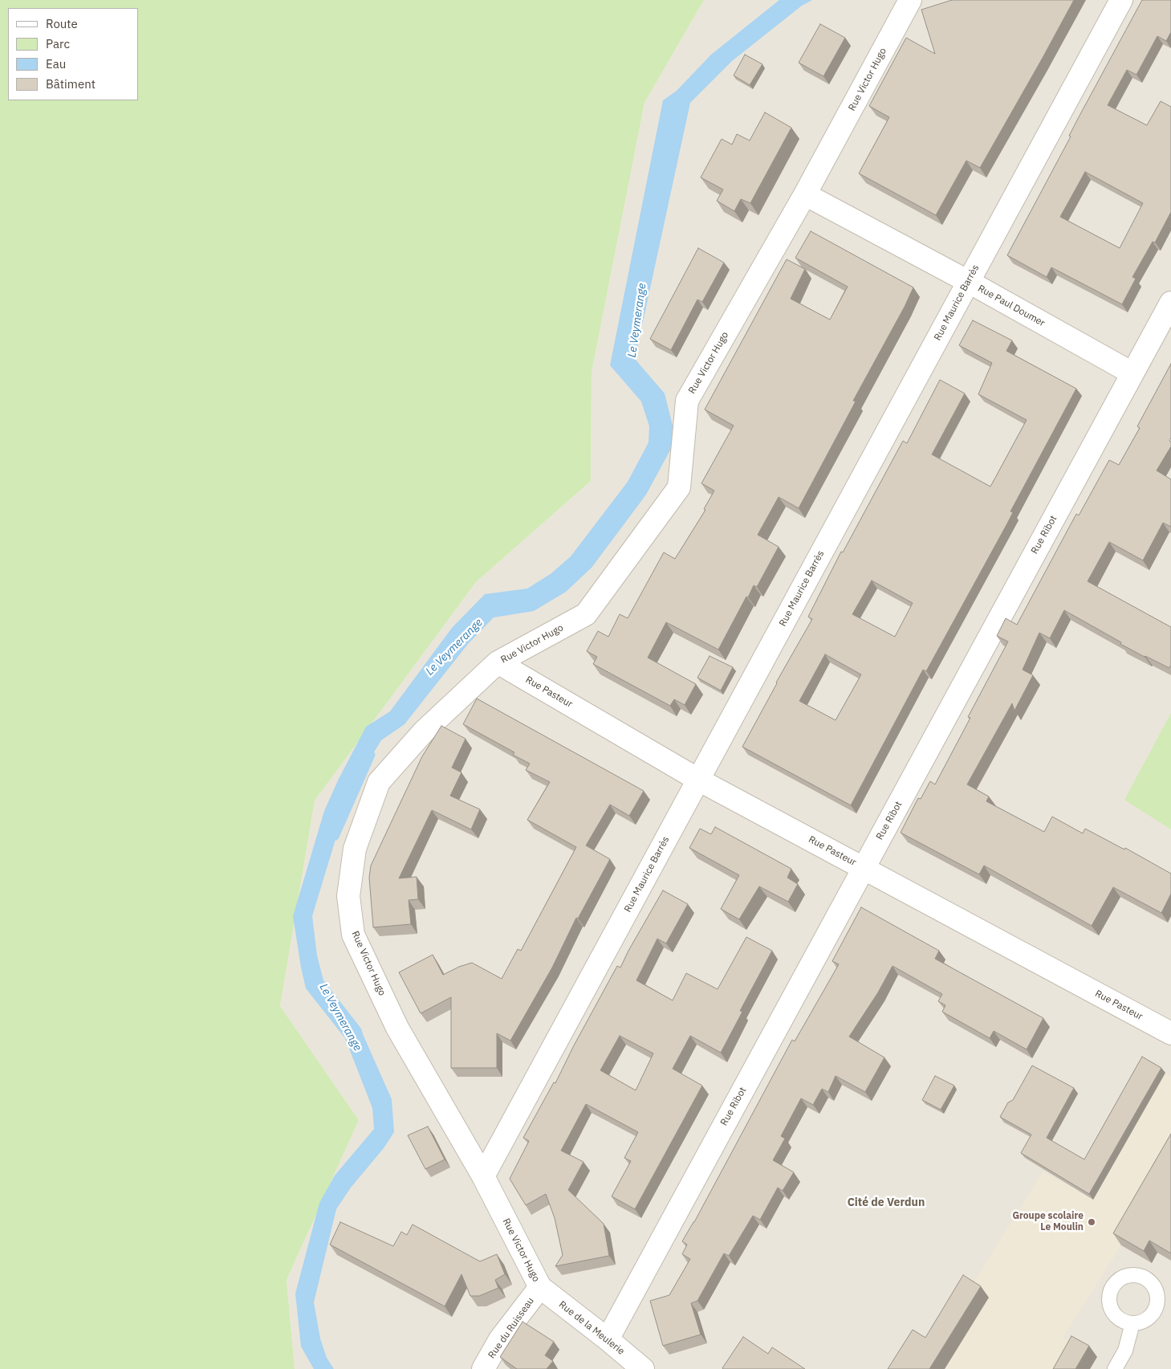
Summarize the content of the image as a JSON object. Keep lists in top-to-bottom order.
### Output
{
  "streets": {
    "street": [
      "Rue Victor Hugo",
      "Rue Maurice Barrès",
      "Rue Paul Doumer",
      "Rue Ribot",
      "Rue Pasteur",
      "Rue du Ruisseau",
      "Rue de la Meulerie"
    ]
  },
  "crossings": [
    ["Rue Victor Hugo", "Rue Maurice Barrès"],
    ["Rue Victor Hugo", "Rue Paul Doumer"],
    ["Rue Victor Hugo", "Rue Pasteur"],
    ["Rue Victor Hugo", "Rue du Ruisseau"],
    ["Rue Victor Hugo", "Rue de la Meulerie"],
    ["Rue Maurice Barrès", "Rue Paul Doumer"],
    ["Rue Maurice Barrès", "Rue Pasteur"],
    ["Rue Paul Doumer", "Rue Ribot"],
    ["Rue Ribot", "Rue Pasteur"],
    ["Rue Ribot", "Rue de la Meulerie"],
    ["Rue du Ruisseau", "Rue de la Meulerie"]
  ],
  "districts": ["Cité de Verdun"],
  "water": ["Le Veymerange"],
  "places": ["Groupe scolaire Le Moulin"],
  "legend": [
    "Route",
    "Parc",
    "Eau",
    "Bâtiment"
  ]
}
